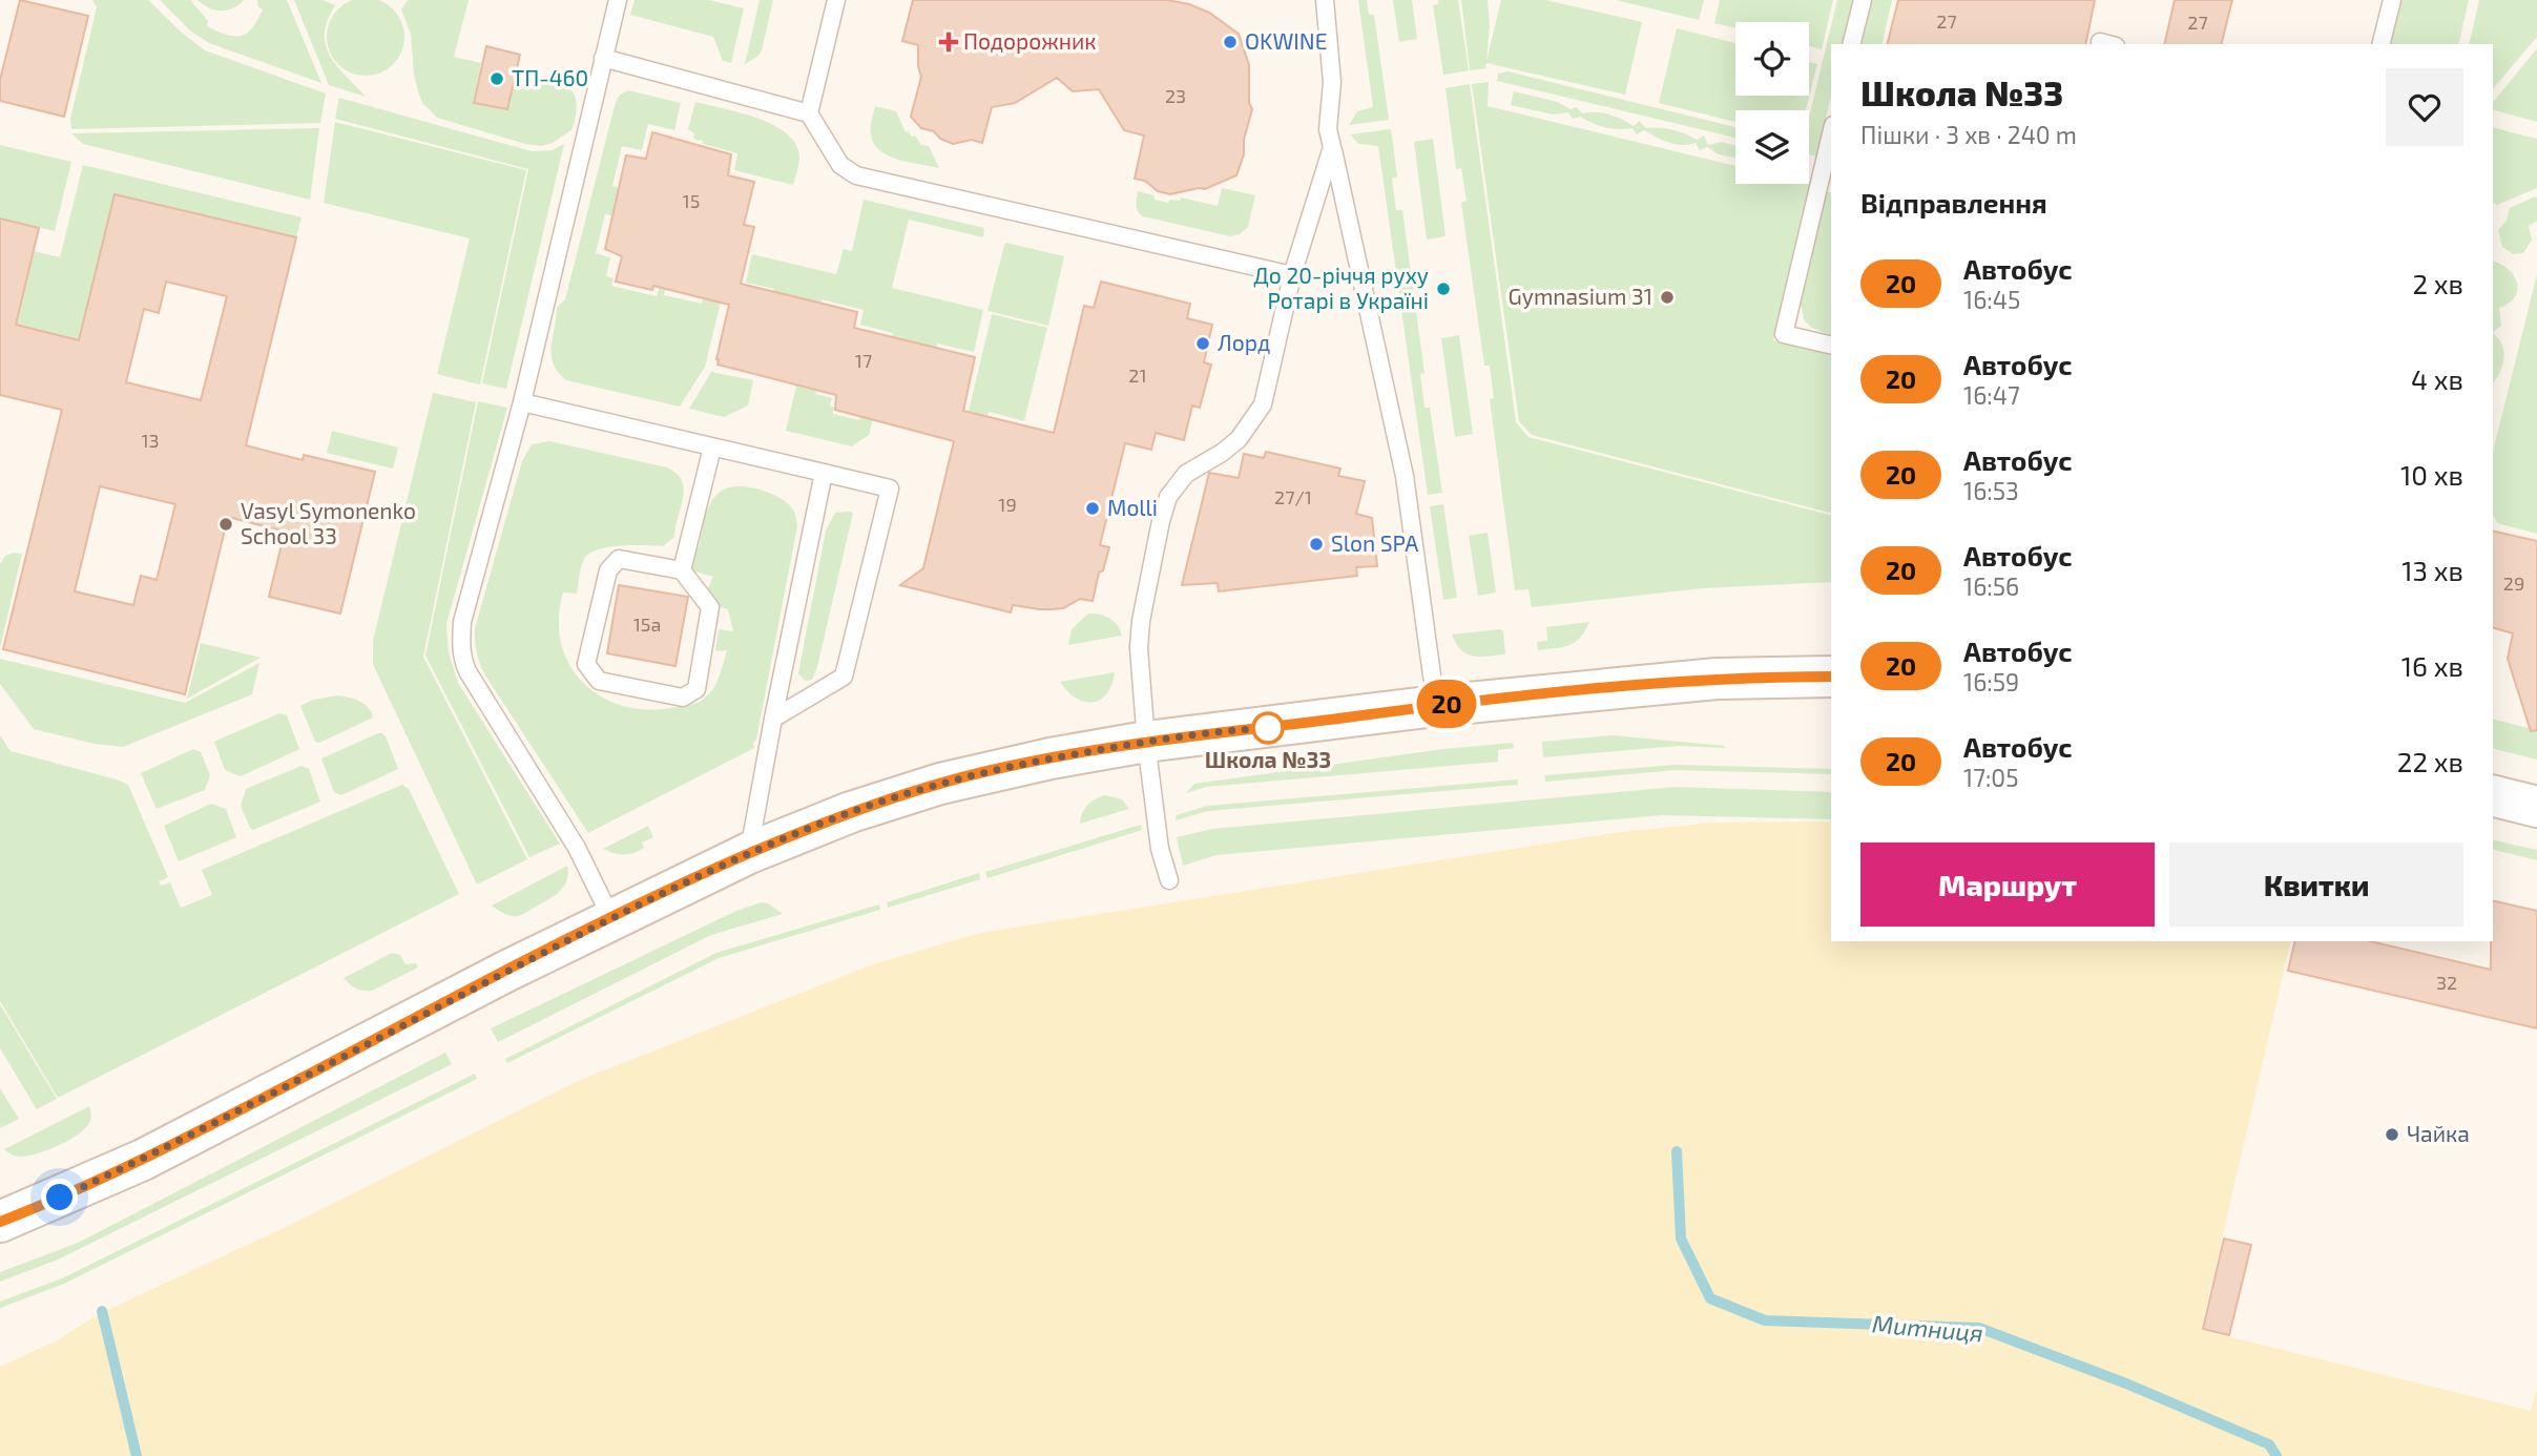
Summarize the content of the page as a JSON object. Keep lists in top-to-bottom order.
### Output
{
  "water": ["Митниця"],
  "places": {
    "health": ["Подорожник"],
    "other": [
      "OKWINE",
      "ТП-460",
      "До 20-річчя руху Ротарі в Україні",
      "Gymnasium 31",
      "Лорд",
      "Molli",
      "Vasyl Symonenko School 33",
      "Slon SPA",
      "Школа №33",
      "Чайка"
    ]
  },
  "lines": ["bus line 20"],
  "house_numbers": [
    "27",
    "27",
    "23",
    "15",
    "17",
    "21",
    "13",
    "27/1",
    "19",
    "29",
    "15а",
    "32"
  ],
  "page": {
    "on_map": "20",
    "heading": [
      ["Школа №33", "Пішки · 3 хв · 240 m"],
      "Відправлення"
    ],
    "list": [
      {
        "mark": "20",
        "name": "Автобус",
        "note": "16:45",
        "value": "2 хв"
      },
      {
        "mark": "20",
        "name": "Автобус",
        "note": "16:47",
        "value": "4 хв"
      },
      {
        "mark": "20",
        "name": "Автобус",
        "note": "16:53",
        "value": "10 хв"
      },
      {
        "mark": "20",
        "name": "Автобус",
        "note": "16:56",
        "value": "13 хв"
      },
      {
        "mark": "20",
        "name": "Автобус",
        "note": "16:59",
        "value": "16 хв"
      },
      {
        "mark": "20",
        "name": "Автобус",
        "note": "17:05",
        "value": "22 хв"
      }
    ],
    "buttons": ["Маршрут", "Квитки"]
  }
}
